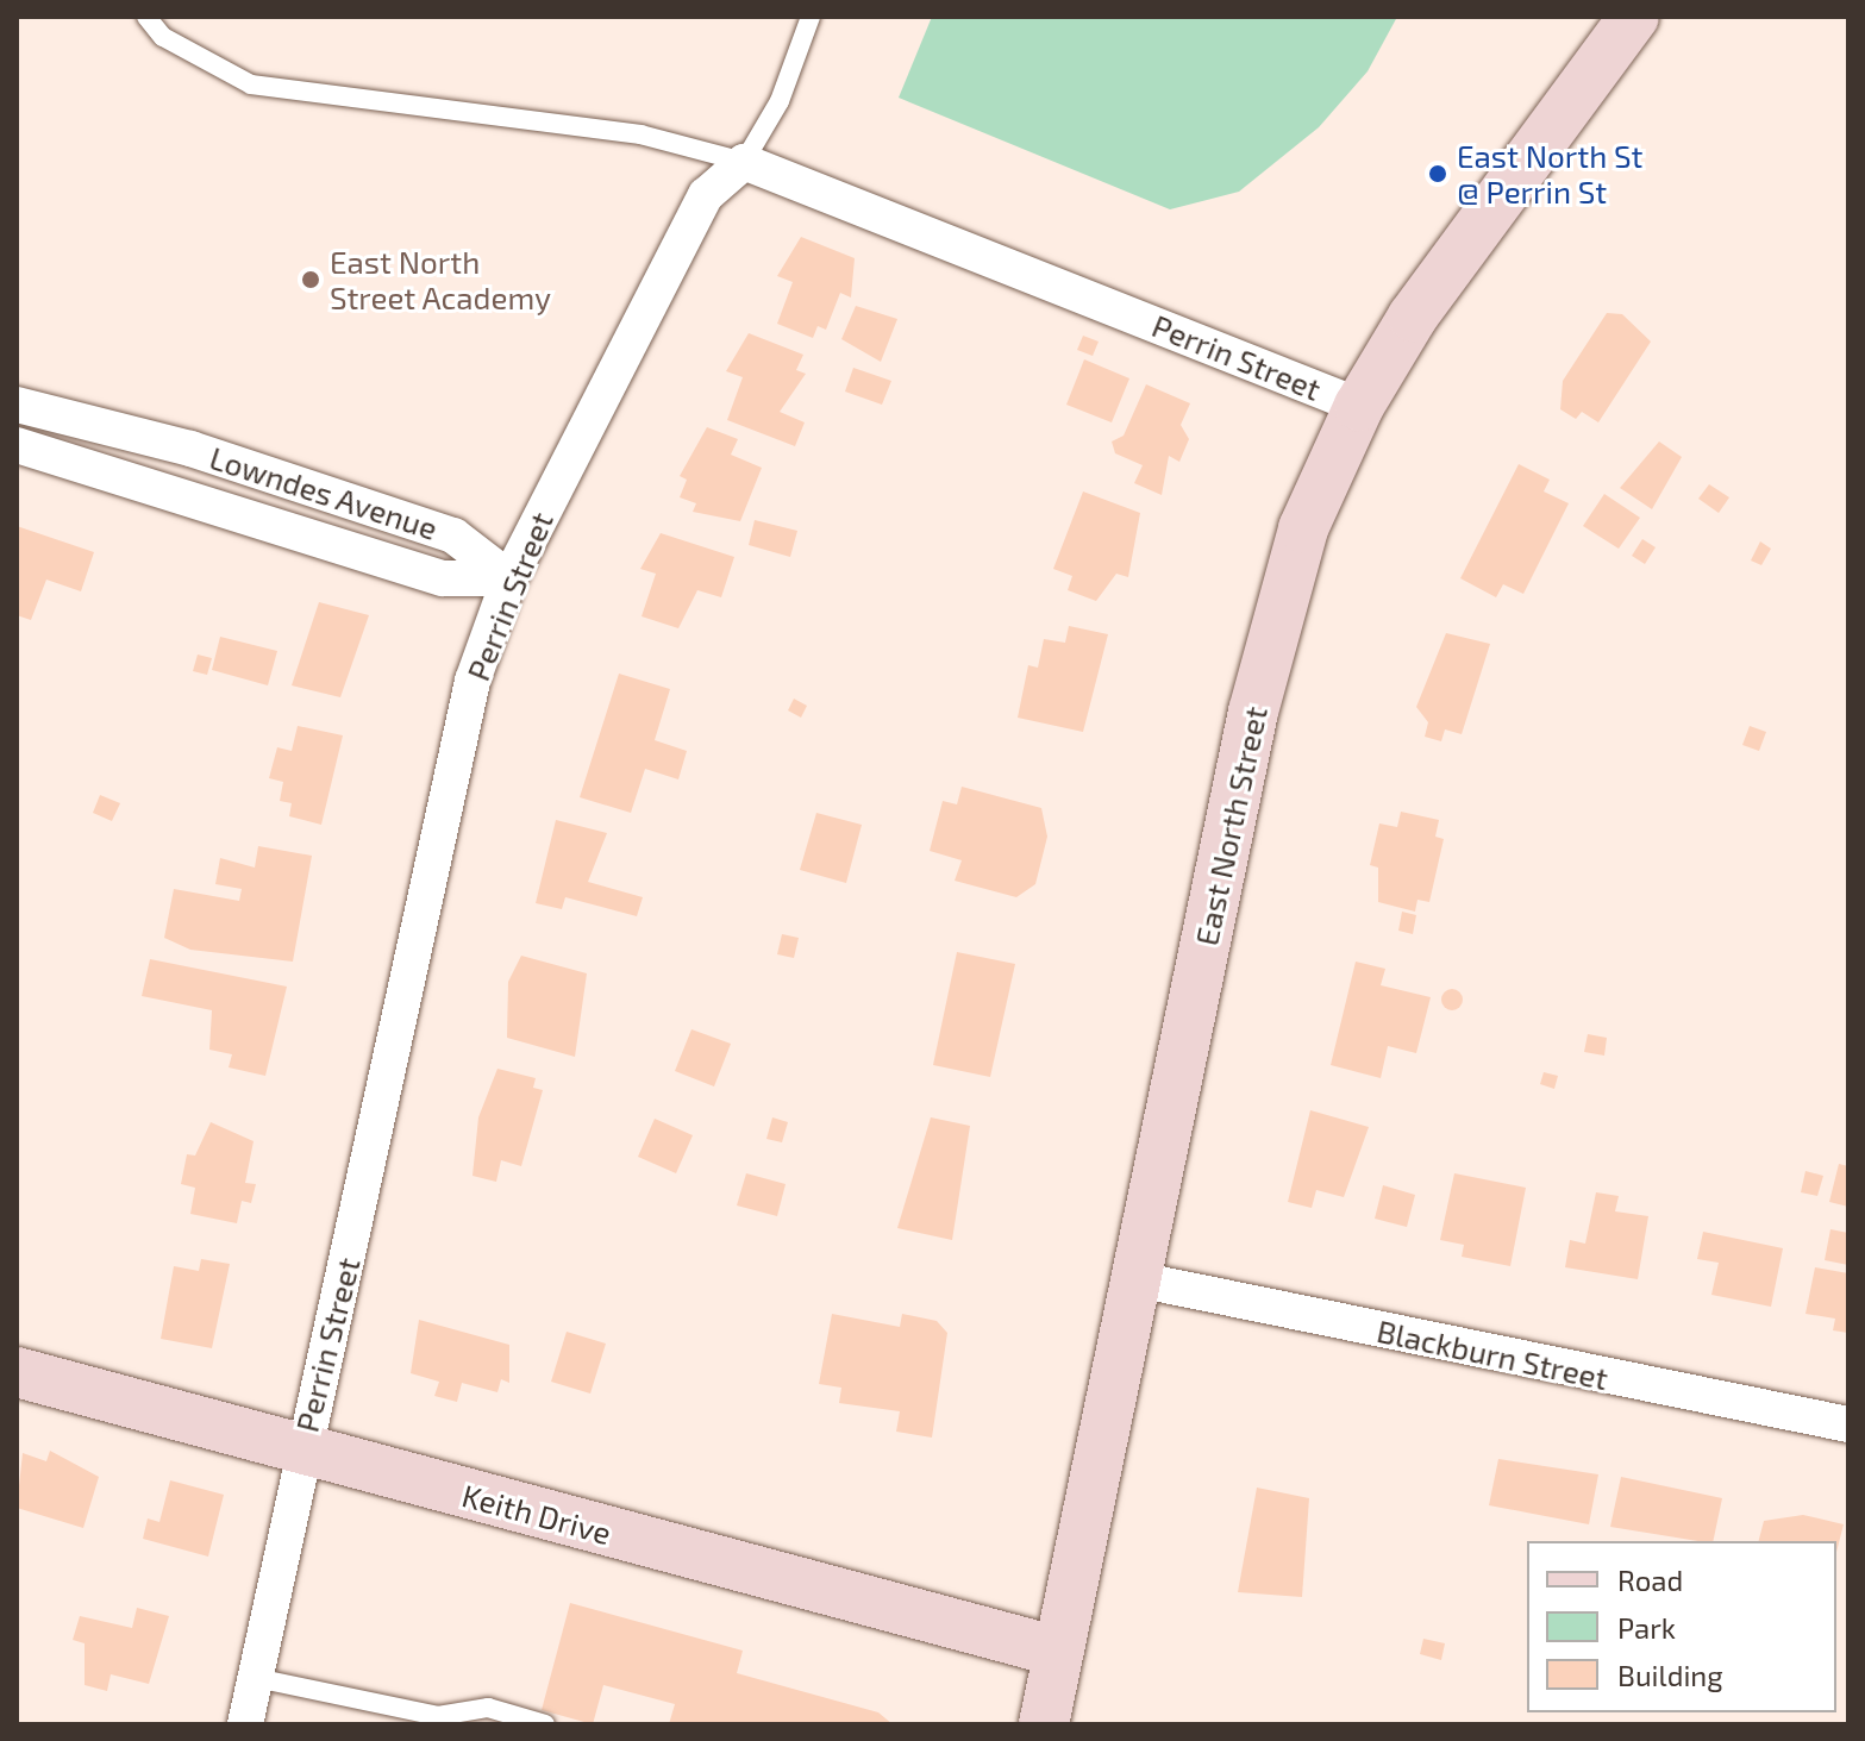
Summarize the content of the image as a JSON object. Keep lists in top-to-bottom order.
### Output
{
  "streets": {
    "main road": ["East North Street", "Keith Drive"],
    "street": ["Perrin Street", "Lowndes Avenue", "Blackburn Street"]
  },
  "crossings": [
    ["Perrin Street", "Lowndes Avenue"],
    ["Perrin Street", "East North Street"],
    ["Perrin Street", "Keith Drive"],
    ["East North Street", "Blackburn Street"],
    ["East North Street", "Keith Drive"]
  ],
  "places": ["East North St @ Perrin St", "East North Street Academy"],
  "legend": ["Road", "Park", "Building"]
}
